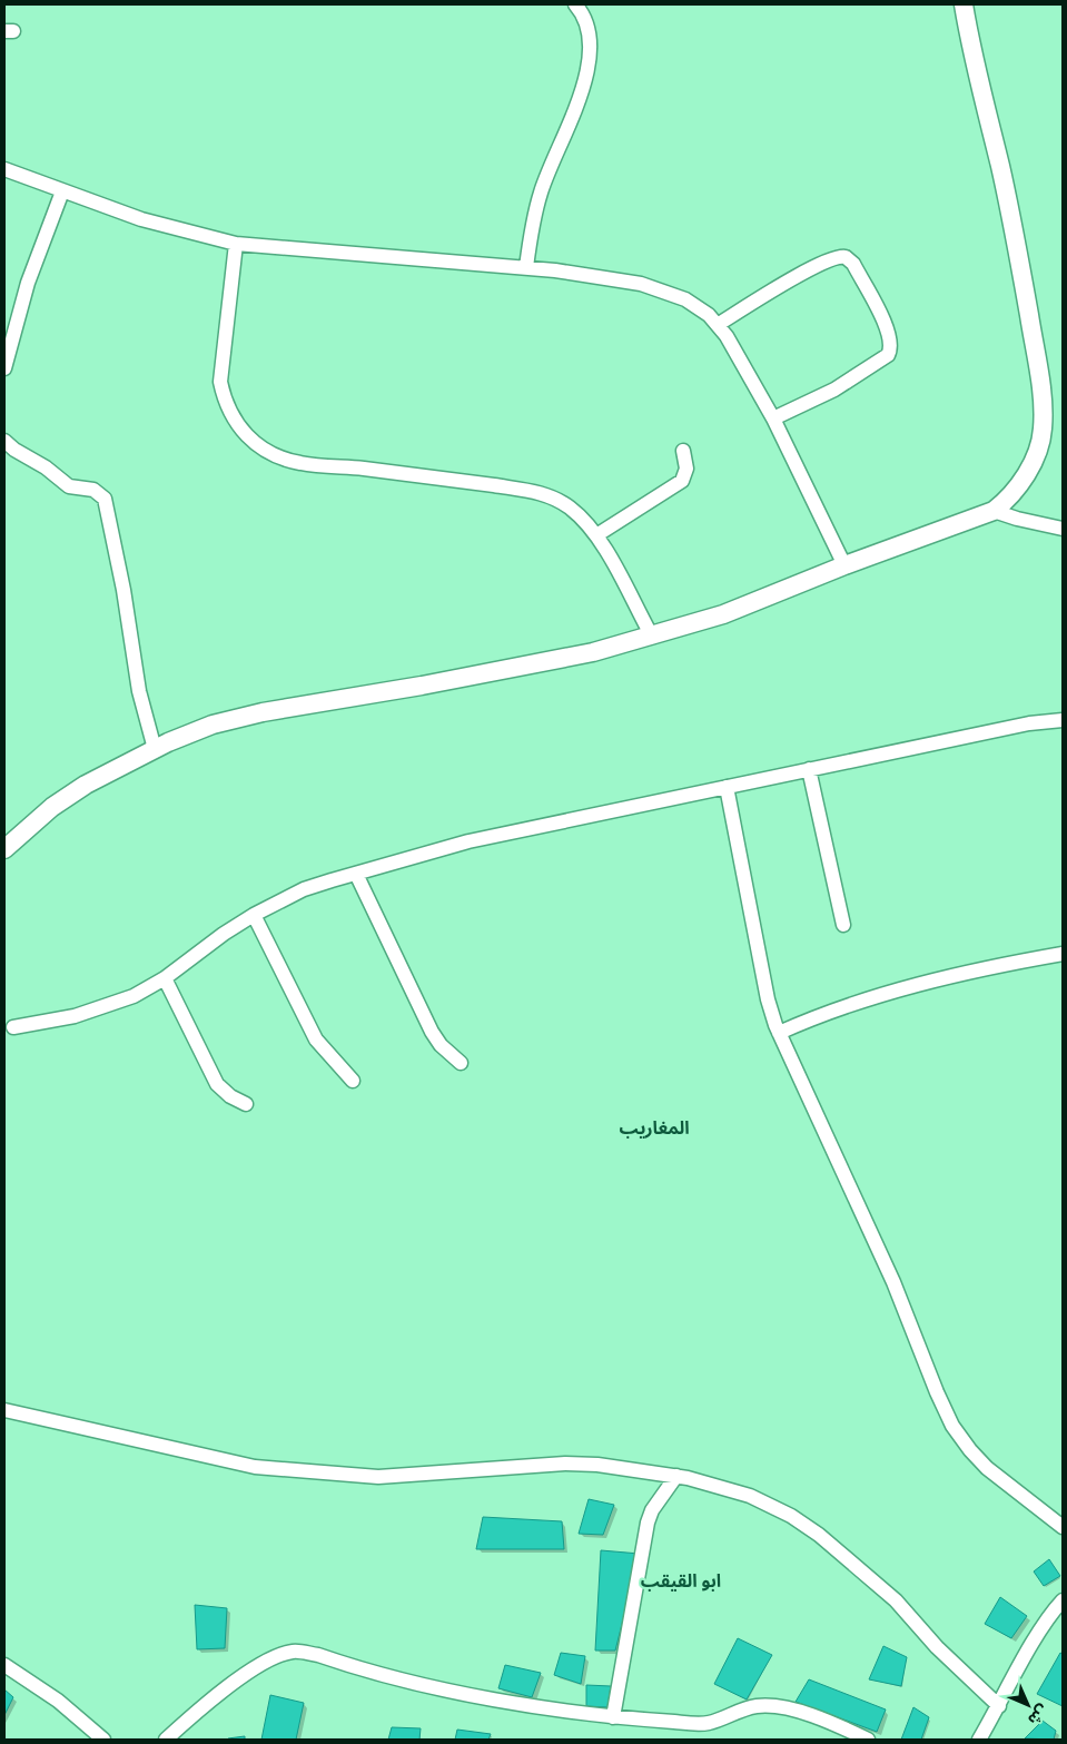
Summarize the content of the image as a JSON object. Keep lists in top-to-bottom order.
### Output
{
  "districts": ["المغاريب", "ابو القيقب"],
  "north": "bottom right"
}
